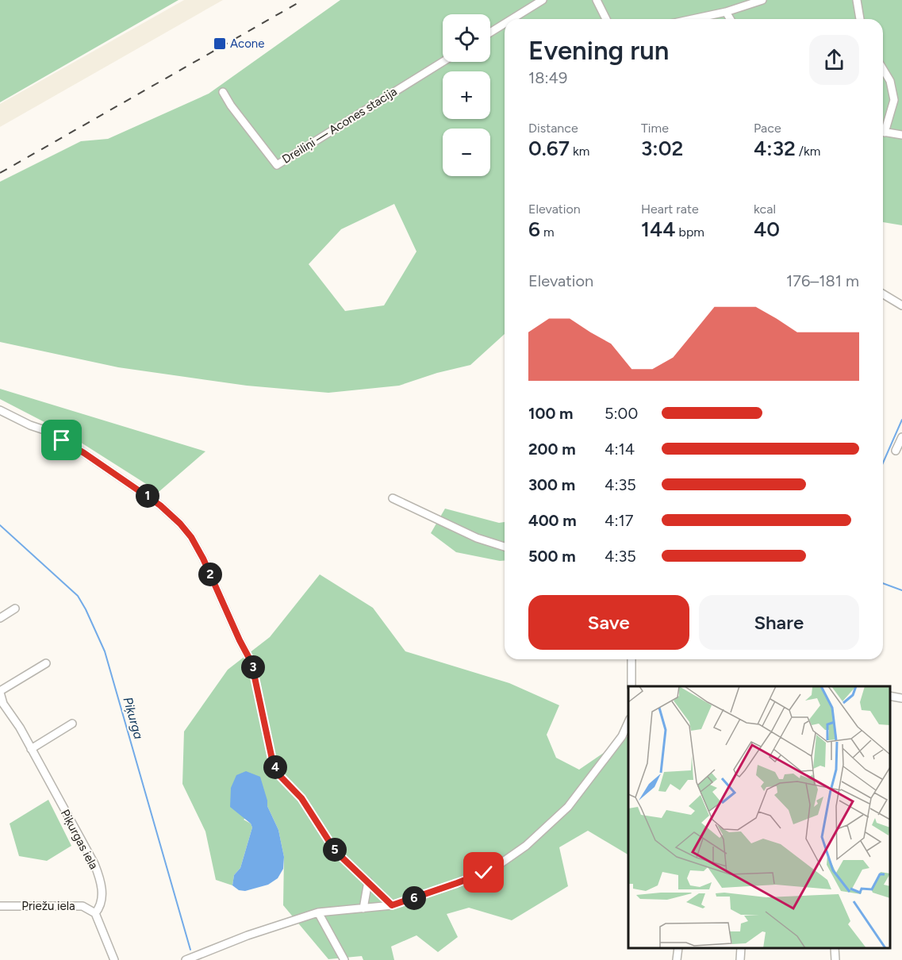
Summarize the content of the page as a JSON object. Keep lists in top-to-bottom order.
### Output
{
  "streets": {
    "street": ["Dreiliņi — Acones stacija", "Piķurgas iela", "Priežu iela"]
  },
  "crossings": [
    ["Piķurgas iela", "Priežu iela"]
  ],
  "water": ["Piķurga"],
  "places": {
    "transit": ["Acone"]
  },
  "page": {
    "map_buttons": ["+", "−"],
    "heading": ["Evening run", "18:49"],
    "stats": [
      ["Distance", "0.67 km"],
      ["Time", "3:02"],
      ["Pace", "4:32 /km"],
      ["Elevation", "6 m"],
      ["Heart rate", "144 bpm"],
      ["kcal", "40"]
    ],
    "chart": ["Elevation", "176–181 m"],
    "list": [
      {
        "name": "100 m",
        "note": "5:00"
      },
      {
        "name": "200 m",
        "note": "4:14"
      },
      {
        "name": "300 m",
        "note": "4:35"
      },
      {
        "name": "400 m",
        "note": "4:17"
      },
      {
        "name": "500 m",
        "note": "4:35"
      }
    ],
    "pins": [
      "1",
      "2",
      "3",
      "4",
      "5",
      "6"
    ],
    "buttons": ["Save", "Share"]
  }
}
